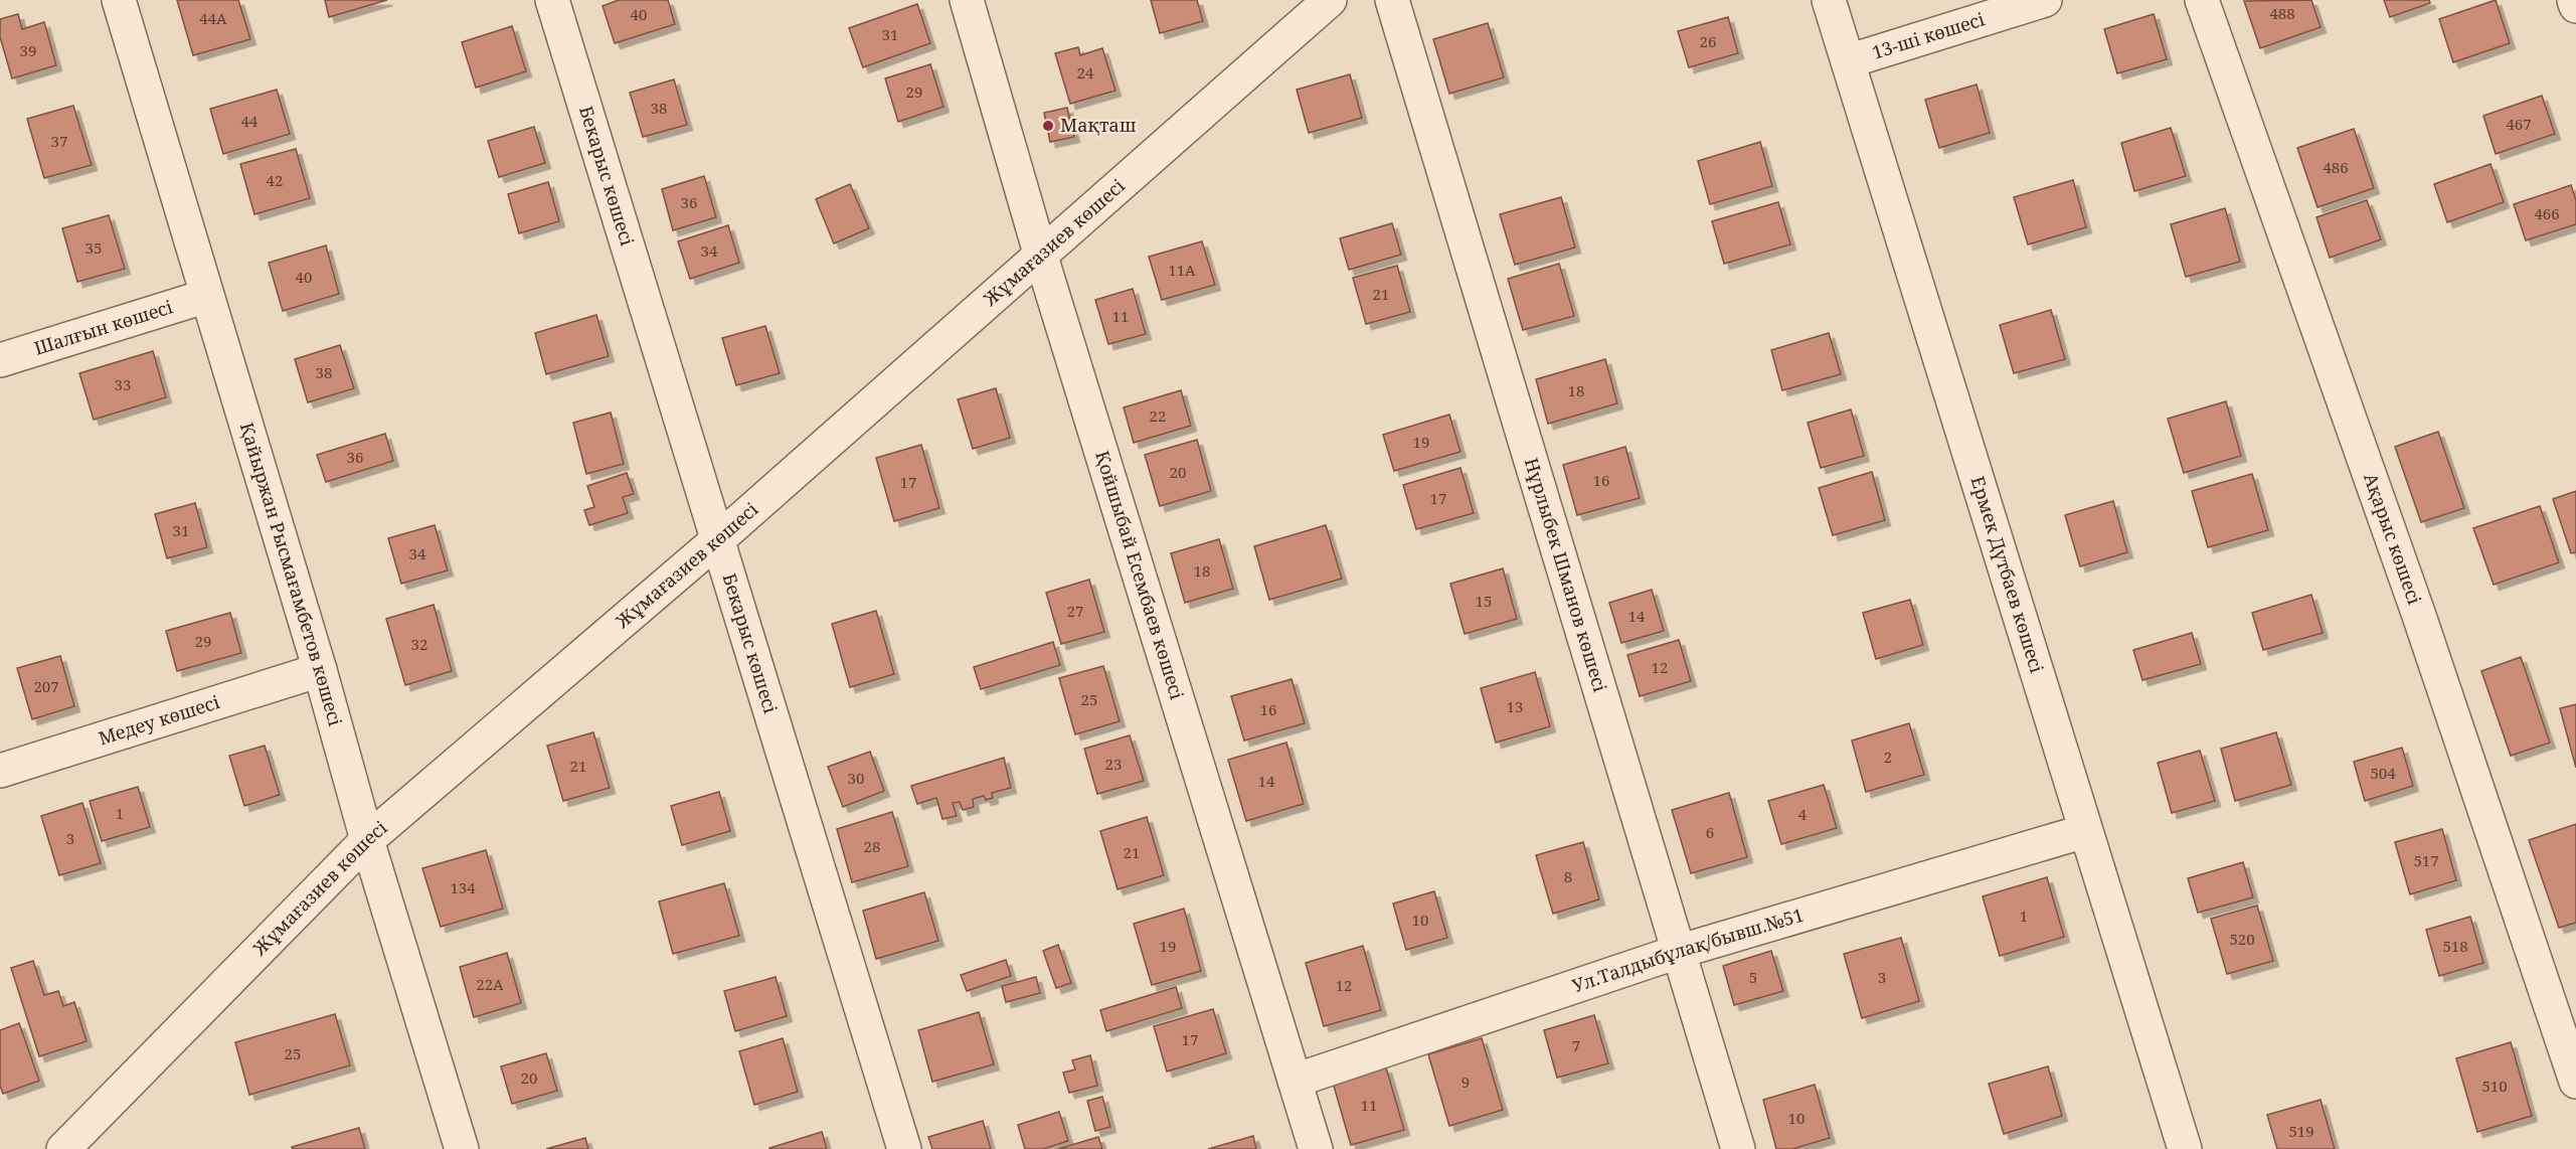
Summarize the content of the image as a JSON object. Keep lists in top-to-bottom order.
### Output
{
  "streets": {
    "street": [
      "13-ші көшесi",
      "Бекарыс көшесі",
      "Жұмағазиев көшесі",
      "Шалғын көшесі",
      "Ақарыс көшесi",
      "Қайыржан Рысмағамбетов көшесі",
      "Нұрлыбек Шманов көшесі",
      "Ермек Дүтбаев көшесi",
      "Қойшыбай Есембаев көшесі",
      "Медеу көшесі",
      "Ул.Талдыбұлақ/бывш.№51"
    ]
  },
  "crossings": [
    ["13-ші көшесi", "Ермек Дүтбаев көшесi"],
    ["Бекарыс көшесі", "Жұмағазиев көшесі"],
    ["Жұмағазиев көшесі", "Қайыржан Рысмағамбетов көшесі"],
    ["Жұмағазиев көшесі", "Қойшыбай Есембаев көшесі"],
    ["Шалғын көшесі", "Қайыржан Рысмағамбетов көшесі"],
    ["Қайыржан Рысмағамбетов көшесі", "Медеу көшесі"],
    ["Нұрлыбек Шманов көшесі", "Ул.Талдыбұлақ/бывш.№51"],
    ["Ермек Дүтбаев көшесi", "Ул.Талдыбұлақ/бывш.№51"],
    ["Қойшыбай Есембаев көшесі", "Ул.Талдыбұлақ/бывш.№51"]
  ],
  "places": ["Мақташ"],
  "house_numbers": [
    "488",
    "40",
    "44А",
    "31",
    "26",
    "39",
    "24",
    "29",
    "38",
    "44",
    "467",
    "37",
    "486",
    "42",
    "36",
    "466",
    "35",
    "34",
    "11А",
    "40",
    "21",
    "11",
    "38",
    "33",
    "18",
    "22",
    "19",
    "36",
    "20",
    "16",
    "17",
    "17",
    "31",
    "34",
    "18",
    "15",
    "27",
    "14",
    "29",
    "32",
    "12",
    "207",
    "25",
    "13",
    "16",
    "2",
    "23",
    "21",
    "504",
    "30",
    "14",
    "1",
    "4",
    "6",
    "3",
    "28",
    "21",
    "517",
    "8",
    "134",
    "1",
    "10",
    "520",
    "19",
    "518",
    "5",
    "3",
    "22А",
    "12",
    "17",
    "7",
    "25",
    "20",
    "9",
    "510",
    "11",
    "10",
    "519"
  ]
}
